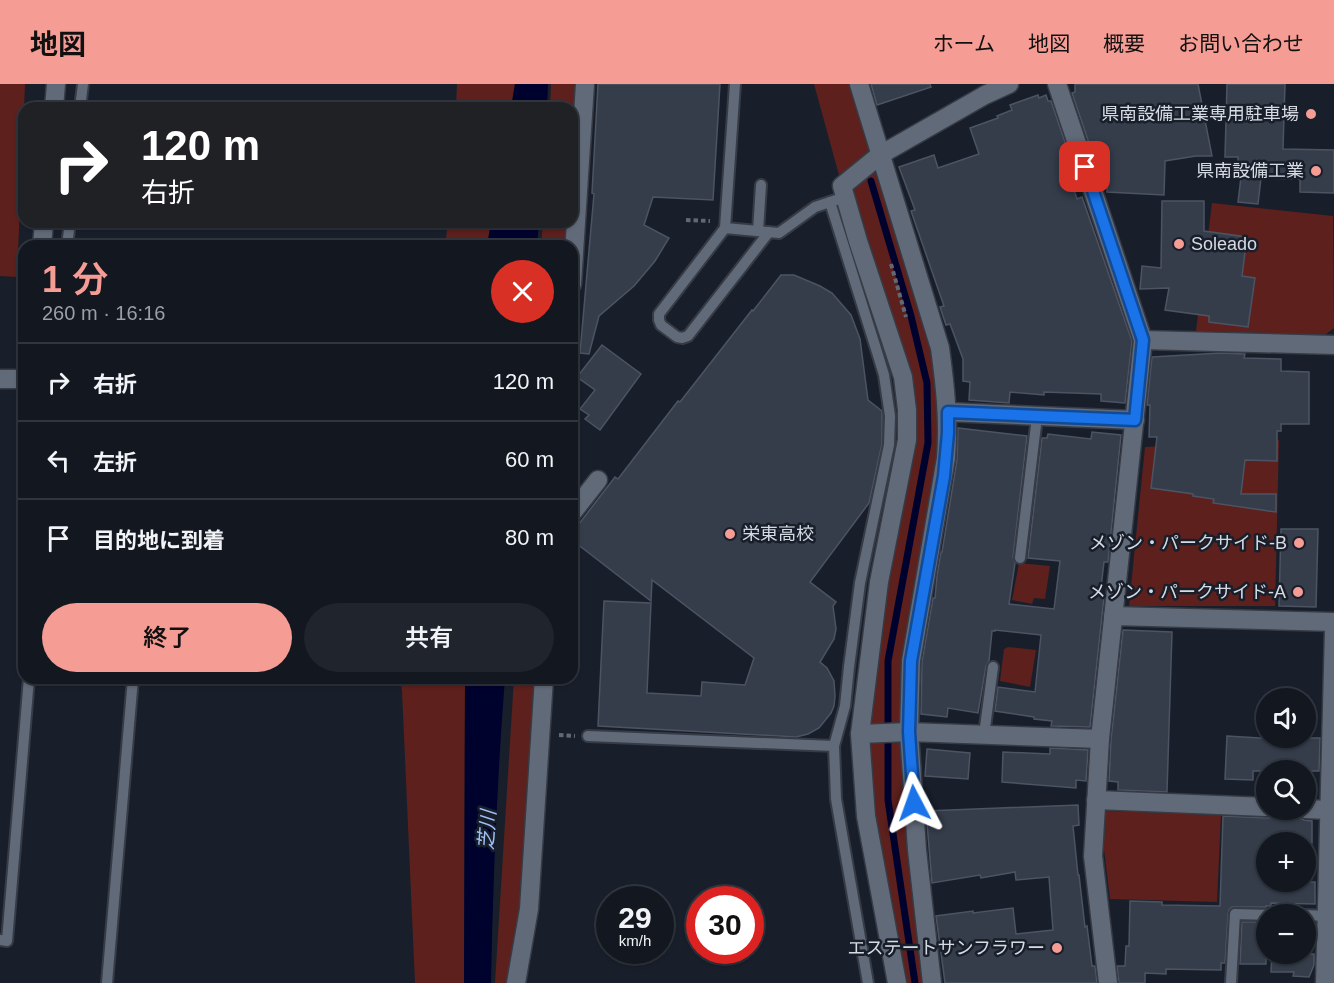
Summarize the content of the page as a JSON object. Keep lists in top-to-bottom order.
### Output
{
  "water": ["芝川"],
  "places": [
    "県南設備工業専用駐車場",
    "県南設備工業",
    "Soleado",
    "栄東高校",
    "メゾン・パークサイド-B",
    "メゾン・パークサイド-A",
    "エステートサンフラワー"
  ],
  "page": {
    "header": "地図",
    "nav": [
      "ホーム",
      "地図",
      "概要",
      "お問い合わせ"
    ],
    "turn": ["120 m", "右折"],
    "heading": ["1 分", "260 m · 16:16"],
    "list": [
      {
        "name": "右折",
        "value": "120 m"
      },
      {
        "name": "左折",
        "value": "60 m"
      },
      {
        "name": "目的地に到着",
        "value": "80 m"
      }
    ],
    "buttons": ["終了", "共有"],
    "map_buttons": ["+", "−"],
    "speed": "29 km/h",
    "limit": "30"
  }
}
